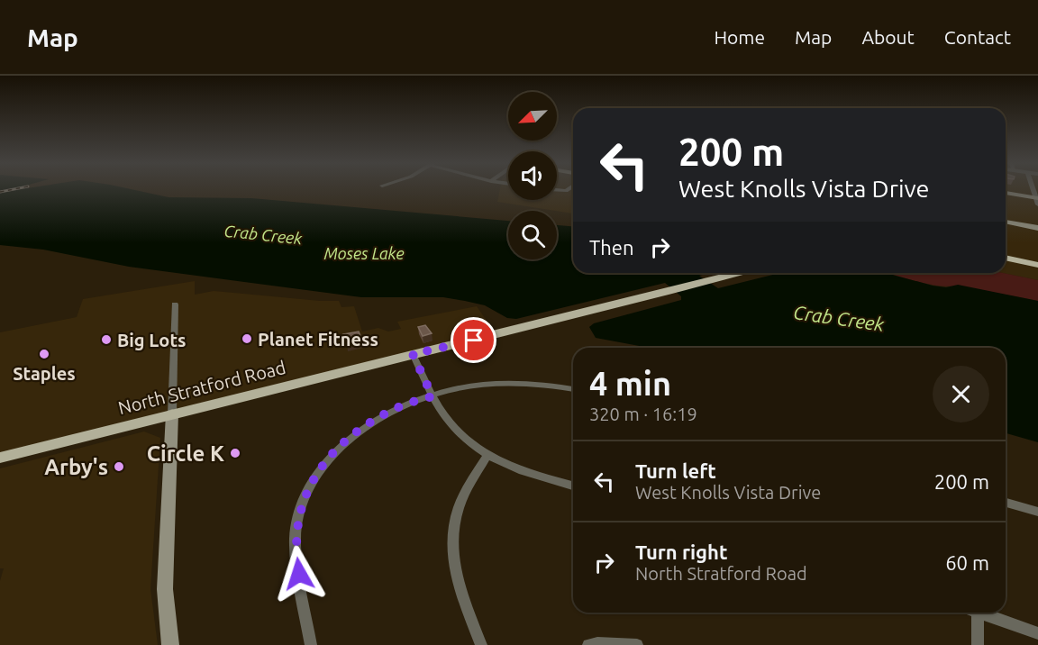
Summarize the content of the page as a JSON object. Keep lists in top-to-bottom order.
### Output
{
  "streets": {
    "main road": ["North Stratford Road"]
  },
  "water": ["Crab Creek", "Moses Lake"],
  "places": [
    "Planet Fitness",
    "Big Lots",
    "Staples",
    "Circle K",
    "Arby's"
  ],
  "north": "bottom left",
  "page": {
    "header": "Map",
    "nav": [
      "Home",
      "Map",
      "About",
      "Contact"
    ],
    "turn": ["200 m", "West Knolls Vista Drive"],
    "then": "Then",
    "heading": ["4 min", "320 m · 16:19"],
    "list": [
      {
        "name": "Turn left",
        "note": "West Knolls Vista Drive",
        "value": "200 m"
      },
      {
        "name": "Turn right",
        "note": "North Stratford Road",
        "value": "60 m"
      }
    ]
  }
}
